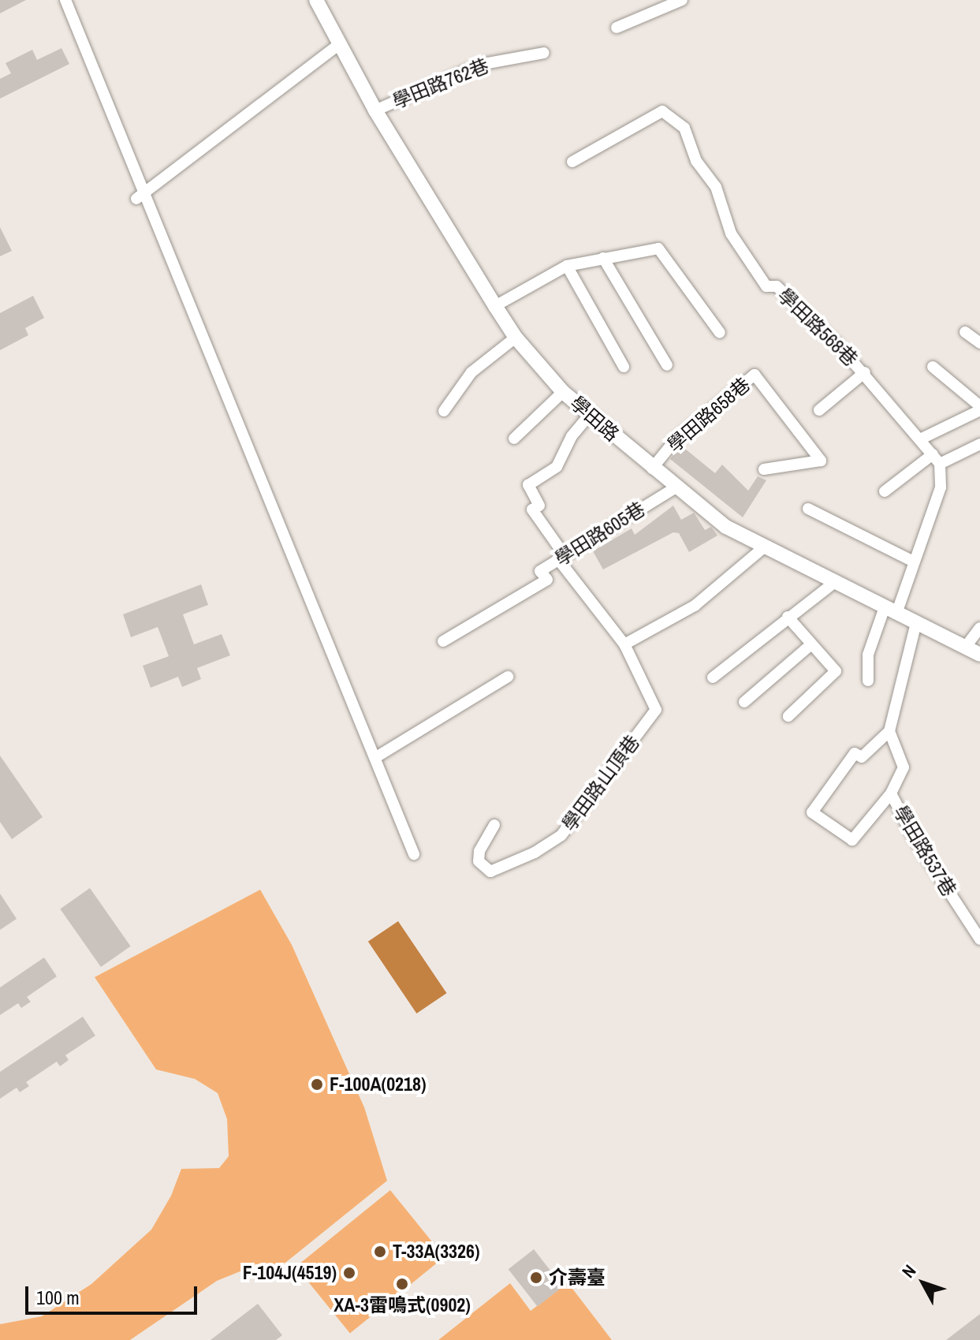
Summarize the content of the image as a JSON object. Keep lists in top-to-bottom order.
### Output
{
  "streets": {
    "main road": ["學田路"],
    "street": [
      "學田路762巷",
      "學田路568巷",
      "學田路658巷",
      "學田路605巷",
      "學田路山頂巷",
      "學田路537巷"
    ]
  },
  "crossings": [
    ["學田路762巷", "學田路"],
    ["學田路658巷", "學田路"],
    ["學田路", "學田路605巷"],
    ["學田路", "學田路山頂巷"],
    ["學田路605巷", "學田路山頂巷"]
  ],
  "places": [
    "F-100A(0218)",
    "T-33A(3326)",
    "F-104J(4519)",
    "介壽臺",
    "XA-3雷鳴式(0902)"
  ],
  "scale_bar": "100 m",
  "north": "top left"
}
